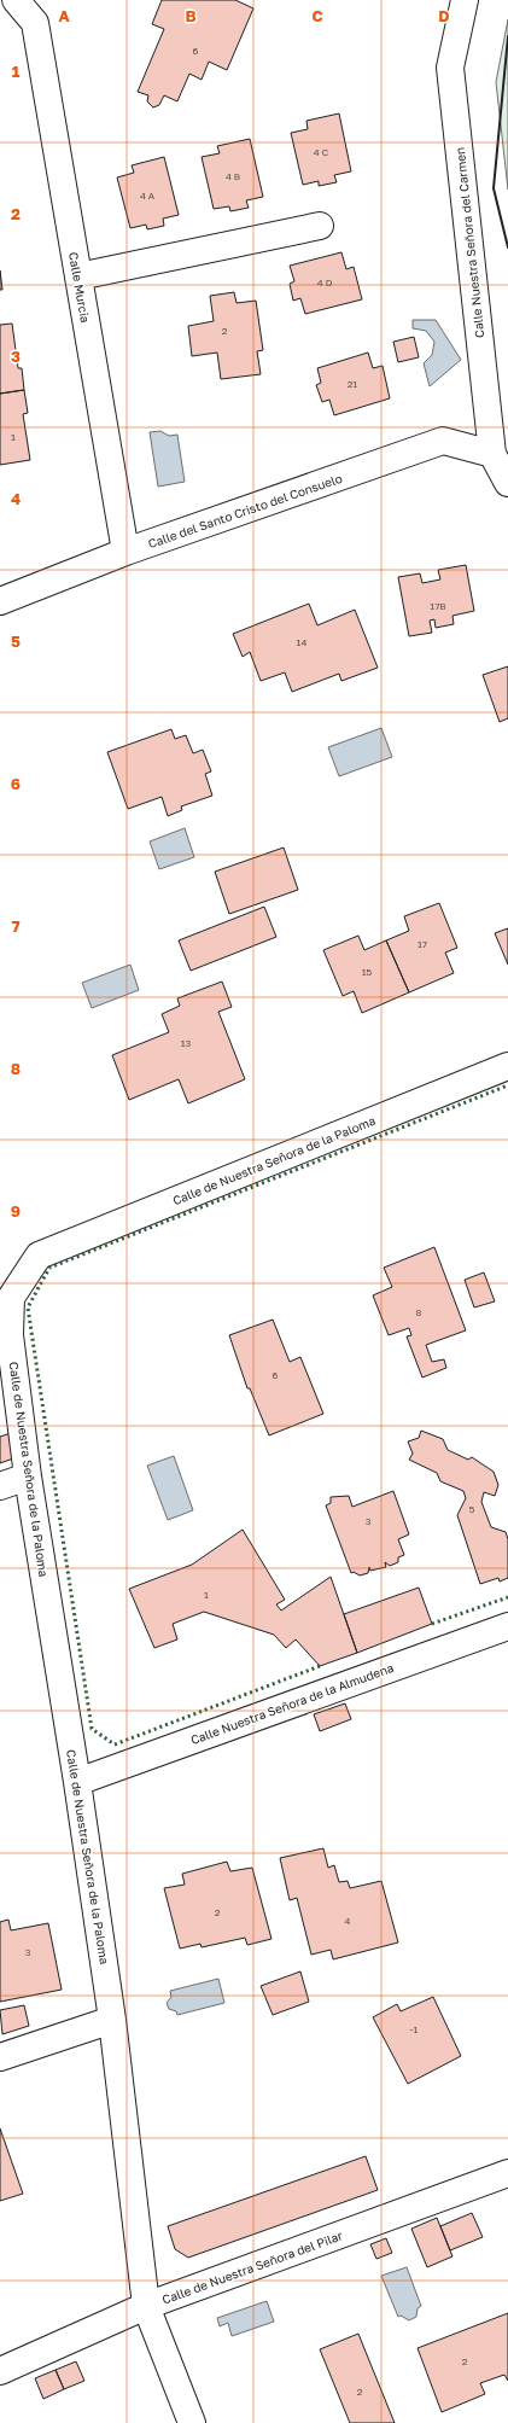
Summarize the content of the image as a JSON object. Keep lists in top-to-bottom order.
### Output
{
  "streets": {
    "street": [
      "Calle Nuestra Señora del Carmen",
      "Calle Murcia",
      "Calle del Santo Cristo del Consuelo",
      "Calle de Nuestra Señora de la Paloma",
      "Calle Nuestra Señora de la Almudena",
      "Calle de Nuestra Señora del Pilar"
    ]
  },
  "crossings": [
    ["Calle Nuestra Señora del Carmen", "Calle del Santo Cristo del Consuelo"],
    ["Calle Murcia", "Calle del Santo Cristo del Consuelo"],
    ["Calle de Nuestra Señora de la Paloma", "Calle Nuestra Señora de la Almudena"],
    ["Calle de Nuestra Señora de la Paloma", "Calle de Nuestra Señora del Pilar"]
  ],
  "house_numbers": [
    "6",
    "4 C",
    "4 B",
    "4 A",
    "4 D",
    "2",
    "21",
    "1",
    "17B",
    "14",
    "17",
    "15",
    "13",
    "8",
    "6",
    "5",
    "3",
    "1",
    "2",
    "4",
    "3",
    "-1",
    "2",
    "2"
  ],
  "grid": {
    "columns": [
      "A",
      "B",
      "C",
      "D"
    ],
    "rows": [
      "1",
      "2",
      "3",
      "4",
      "5",
      "6",
      "7",
      "8",
      "9"
    ]
  }
}
